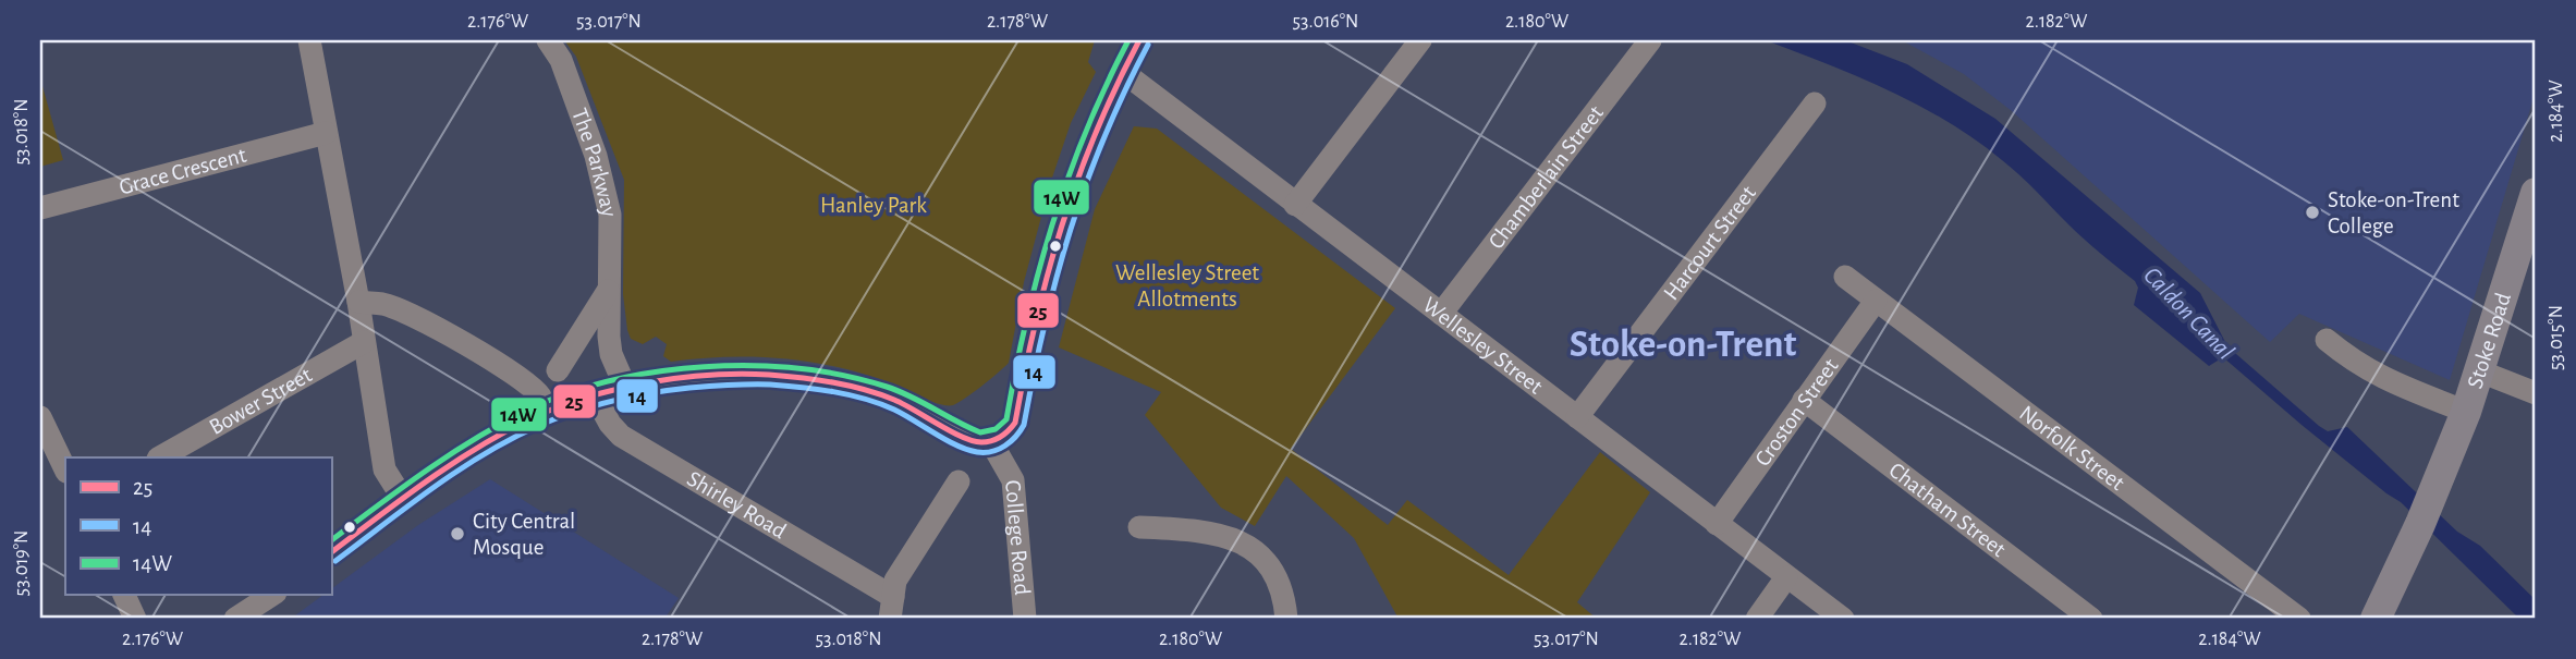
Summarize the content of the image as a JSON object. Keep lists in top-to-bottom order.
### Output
{
  "streets": {
    "main road": ["Stoke Road"],
    "street": [
      "The Parkway",
      "Grace Crescent",
      "Chamberlain Street",
      "Harcourt Street",
      "Wellesley Street",
      "Bower Street",
      "Croston Street",
      "Norfolk Street",
      "Shirley Road",
      "Chatham Street",
      "College Road"
    ]
  },
  "crossings": [
    ["Chamberlain Street", "Wellesley Street"],
    ["Harcourt Street", "Wellesley Street"],
    ["Wellesley Street", "Croston Street"],
    ["Croston Street", "Norfolk Street"],
    ["Croston Street", "Chatham Street"]
  ],
  "districts": ["Stoke-on-Trent"],
  "water": ["Caldon Canal"],
  "parks": ["Hanley Park", "Wellesley Street Allotments"],
  "places": ["Stoke-on-Trent College", "City Central Mosque"],
  "lines": ["transit line 25", "transit line 14W", "transit line 14"],
  "legend": ["25", "14", "14W"],
  "coordinates": [
    "2.176°W",
    "53.017°N",
    "2.178°W",
    "53.016°N",
    "2.180°W",
    "2.182°W",
    "2.184°W",
    "53.018°N",
    "53.015°N",
    "53.019°N"
  ]
}
